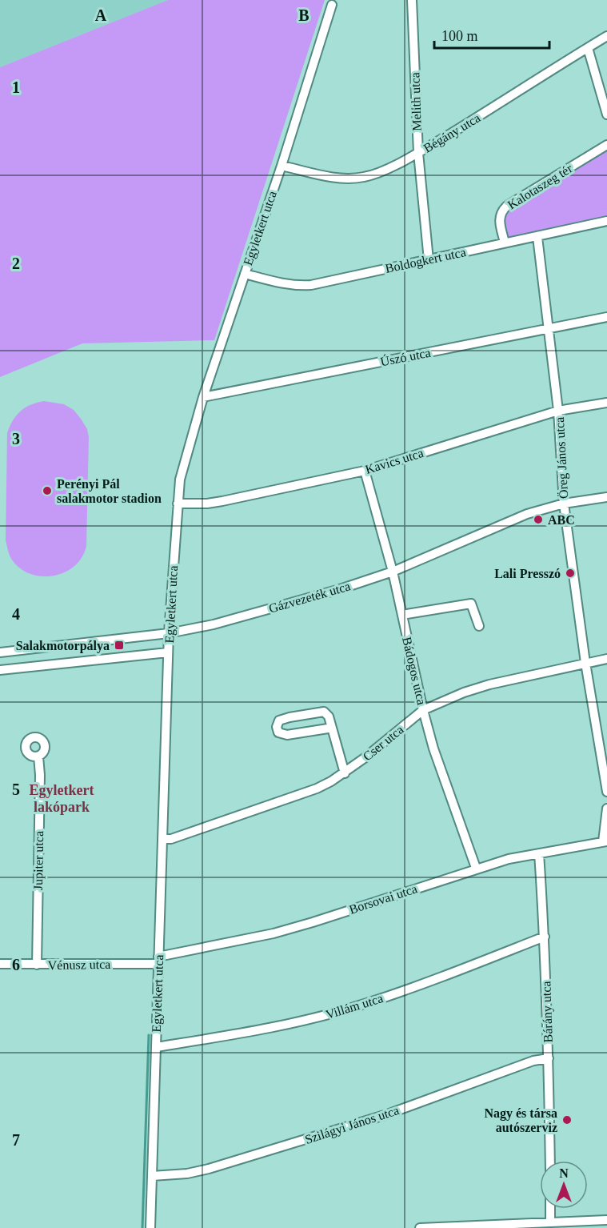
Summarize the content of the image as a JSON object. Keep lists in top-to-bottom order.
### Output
{
  "streets": {
    "street": [
      "Melith utca",
      "Bégány utca",
      "Kalotaszeg tér",
      "Egyletkert utca",
      "Boldogkert utca",
      "Úszó utca",
      "Öreg János utca",
      "Kavics utca",
      "Gázvezeték utca",
      "Bádogos utca",
      "Cser utca",
      "Jupiter utca",
      "Borsovai utca",
      "Vénusz utca",
      "Villám utca",
      "Bárány utca",
      "Szilágyi János utca"
    ]
  },
  "crossings": [
    ["Melith utca", "Bégány utca"],
    ["Melith utca", "Boldogkert utca"],
    ["Bégány utca", "Egyletkert utca"],
    ["Kalotaszeg tér", "Boldogkert utca"],
    ["Egyletkert utca", "Boldogkert utca"],
    ["Egyletkert utca", "Úszó utca"],
    ["Egyletkert utca", "Kavics utca"],
    ["Egyletkert utca", "Gázvezeték utca"],
    ["Egyletkert utca", "Cser utca"],
    ["Egyletkert utca", "Borsovai utca"],
    ["Egyletkert utca", "Vénusz utca"],
    ["Egyletkert utca", "Villám utca"],
    ["Egyletkert utca", "Szilágyi János utca"],
    ["Boldogkert utca", "Öreg János utca"],
    ["Úszó utca", "Öreg János utca"],
    ["Öreg János utca", "Kavics utca"],
    ["Öreg János utca", "Gázvezeték utca"],
    ["Öreg János utca", "Cser utca"],
    ["Kavics utca", "Bádogos utca"],
    ["Gázvezeték utca", "Bádogos utca"],
    ["Bádogos utca", "Cser utca"],
    ["Bádogos utca", "Borsovai utca"],
    ["Jupiter utca", "Vénusz utca"],
    ["Borsovai utca", "Vénusz utca"],
    ["Borsovai utca", "Bárány utca"],
    ["Villám utca", "Bárány utca"],
    ["Bárány utca", "Szilágyi János utca"]
  ],
  "districts": ["Egyletkert lakópark"],
  "places": {
    "other": [
      "Perényi Pál salakmotor stadion",
      "ABC",
      "Lali Presszó",
      "Nagy és társa autószerviz"
    ],
    "transit": ["Salakmotorpálya"]
  },
  "scale_bar": "100 m",
  "north": "top",
  "grid": {
    "columns": ["A", "B"],
    "rows": [
      "1",
      "2",
      "3",
      "4",
      "5",
      "6",
      "7"
    ]
  }
}
